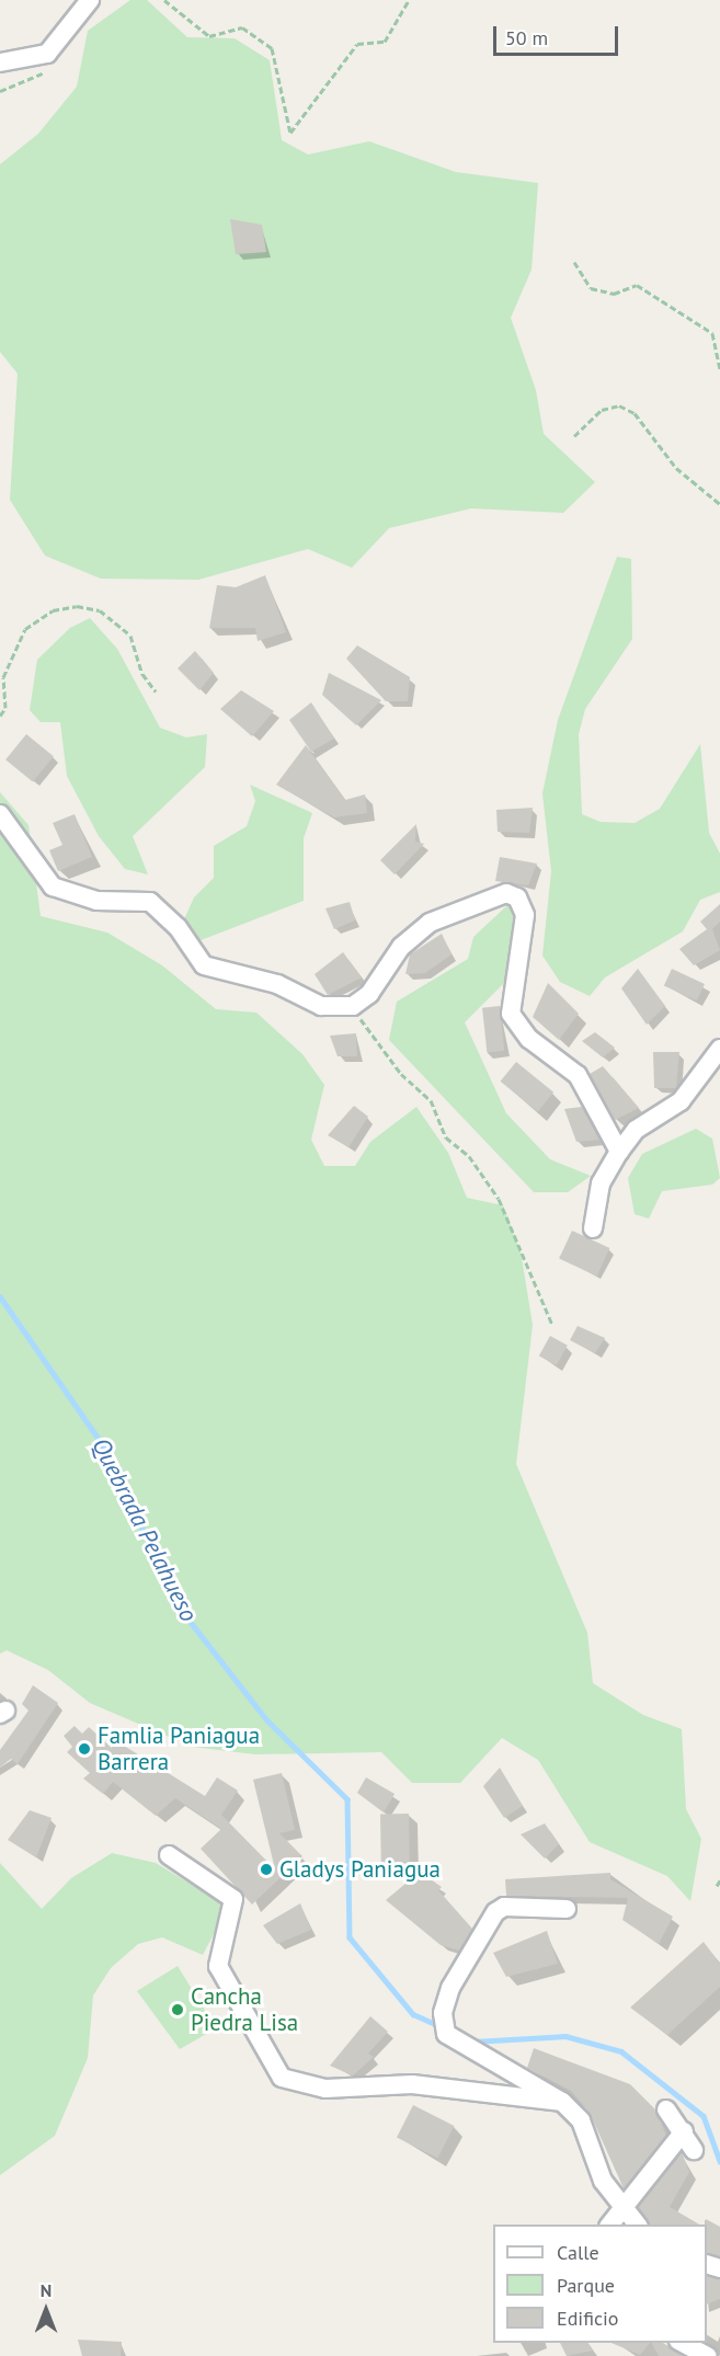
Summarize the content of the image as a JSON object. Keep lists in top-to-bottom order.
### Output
{
  "water": ["Quebrada Pelahueso"],
  "places": ["Famlia Paniagua Barrera", "Gladys Paniagua", "Cancha Piedra Lisa"],
  "legend": ["Calle", "Parque", "Edificio"],
  "scale_bar": "50 m",
  "north": "top"
}
